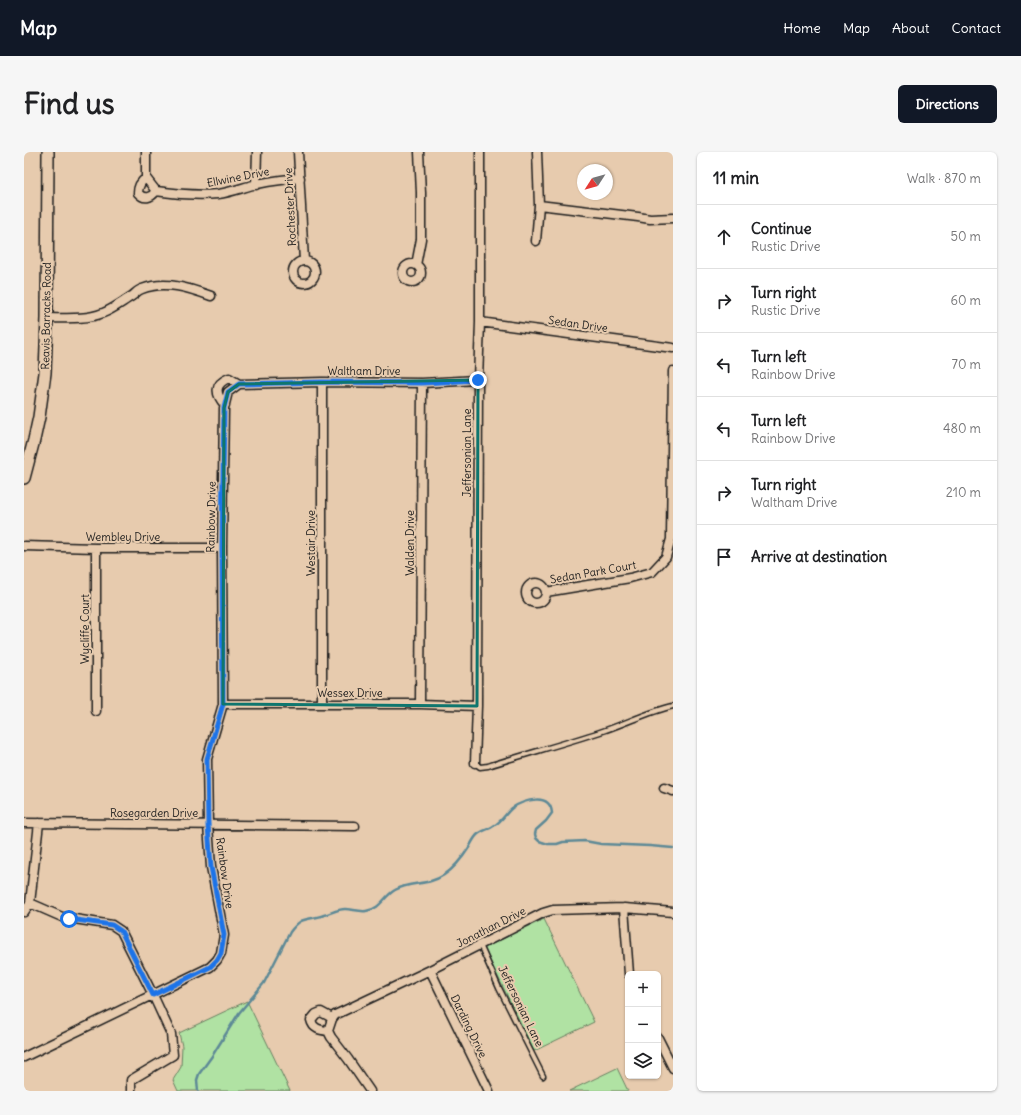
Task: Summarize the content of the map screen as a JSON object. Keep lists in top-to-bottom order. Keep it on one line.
{"streets":{"main road":["Reavis Barracks Road"],"street":["Ellwine Drive","Rochester Drive","Sedan Drive","Waltham Drive","Jeffersonian Lane","Rainbow Drive","Wembley Drive","Westair Drive","Walden Drive","Sedan Park Court","Wycliffe Court","Wessex Drive","Rosegarden Drive","Jonathan Drive","Darding Drive"]},"crossings":[["Ellwine Drive","Rochester Drive"],["Sedan Drive","Jeffersonian Lane"],["Waltham Drive","Jeffersonian Lane"],["Waltham Drive","Rainbow Drive"],["Waltham Drive","Westair Drive"],["Waltham Drive","Walden Drive"],["Jeffersonian Lane","Wessex Drive"],["Jeffersonian Lane","Jonathan Drive"],["Rainbow Drive","Wembley Drive"],["Rainbow Drive","Wessex Drive"],["Rainbow Drive","Rosegarden Drive"],["Wembley Drive","Wycliffe Court"],["Westair Drive","Wessex Drive"],["Walden Drive","Wessex Drive"],["Jonathan Drive","Darding Drive"]],"north":"bottom left","page":{"header":"Map","nav":["Home","Map","About","Contact"],"buttons":"Directions","title":"Find us","heading":["11 min","Walk · 870 m"],"list":[["Continue","Rustic Drive","50 m"],["Turn right","Rustic Drive","60 m"],["Turn left","Rainbow Drive","70 m"],["Turn left","Rainbow Drive","480 m"],["Turn right","Waltham Drive","210 m"],"Arrive at destination"],"map_buttons":["+","−"]}}
